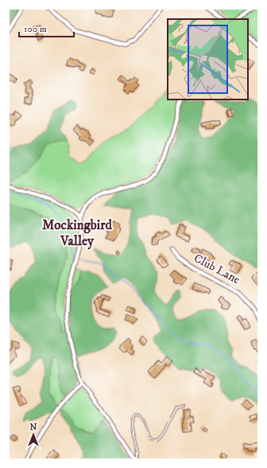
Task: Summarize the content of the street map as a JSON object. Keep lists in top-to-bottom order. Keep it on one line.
{"streets":{"street":["Club Lane"]},"districts":["Mockingbird Valley"],"scale_bar":"100 m","north":"top"}
